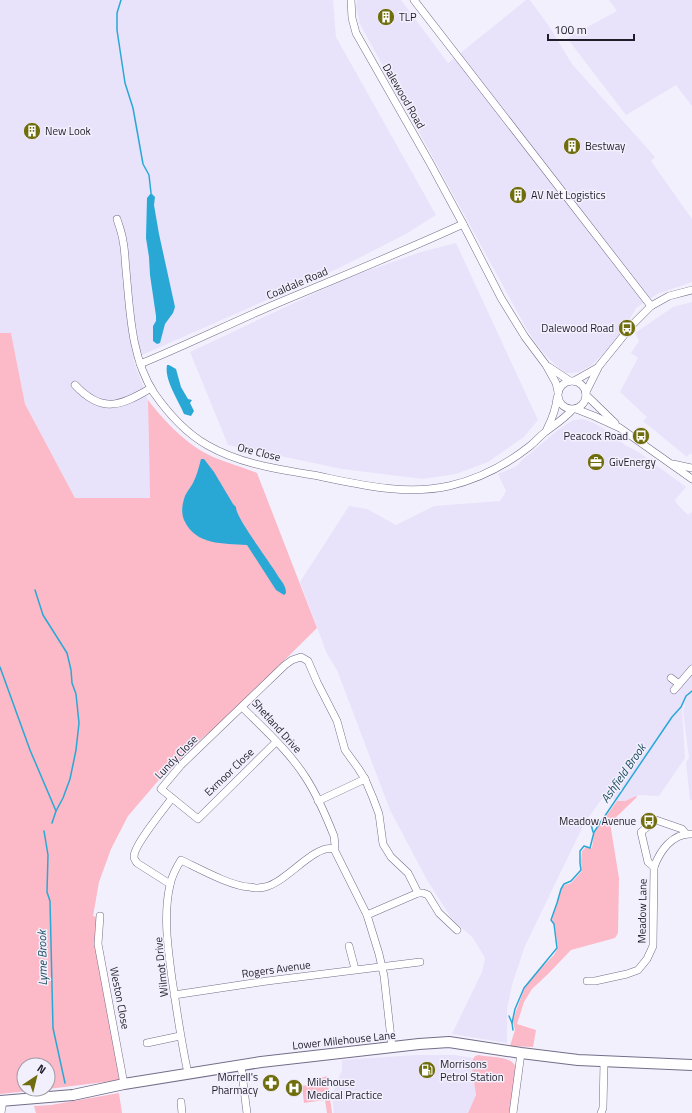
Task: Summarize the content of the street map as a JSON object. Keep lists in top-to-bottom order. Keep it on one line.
{"streets":{"main road":["Lower Milehouse Lane"],"street":["Dalewood Road","Coaldale Road","Ore Close","Shetland Drive","Lundy Close","Exmoor Close","Meadow Lane","Wilmot Drive","Rogers Avenue","Weston Close"]},"crossings":[["Dalewood Road","Coaldale Road"],["Dalewood Road","Ore Close"],["Coaldale Road","Ore Close"],["Shetland Drive","Lundy Close"],["Shetland Drive","Exmoor Close"],["Shetland Drive","Wilmot Drive"],["Lundy Close","Exmoor Close"],["Wilmot Drive","Rogers Avenue"],["Wilmot Drive","Lower Milehouse Lane"],["Weston Close","Lower Milehouse Lane"]],"water":["Ashfield Brook","Lyme Brook"],"places":{"building":["TLP","New Look","Bestway","AV Net Logistics"],"bus stop":["Dalewood Road","Peacock Road","Meadow Avenue"],"office":["GivEnergy"],"fuel station":["Morrisons Petrol Station"],"pharmacy":["Morrell's Pharmacy"],"hospital":["Milehouse Medical Practice"]},"scale_bar":"100 m","north":"top right"}
